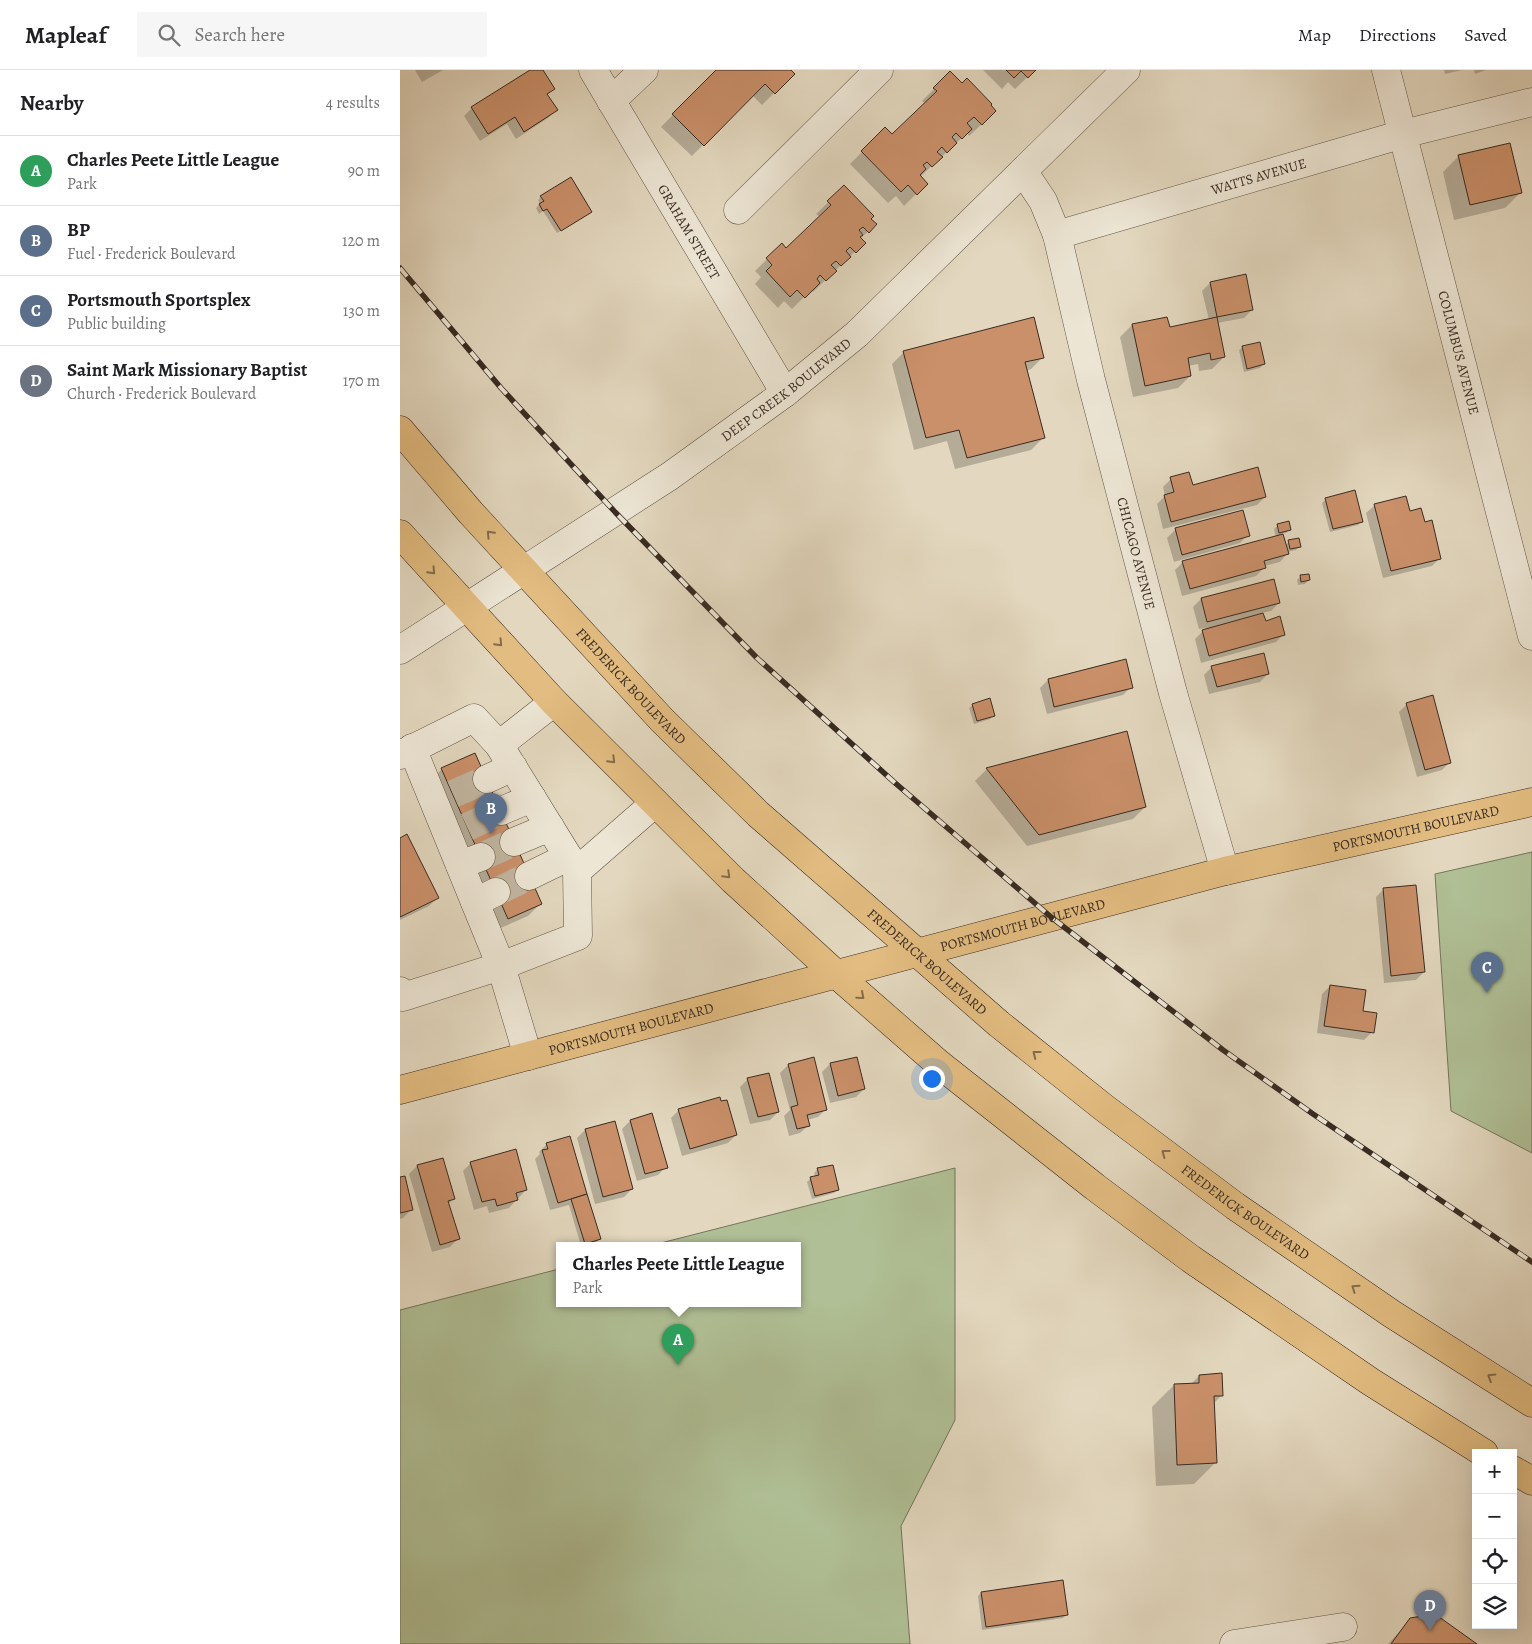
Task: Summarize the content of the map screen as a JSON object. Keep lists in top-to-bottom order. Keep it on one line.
{"streets":{"main road":["FREDERICK BOULEVARD","PORTSMOUTH BOULEVARD"],"street":["WATTS AVENUE","GRAHAM STREET","COLUMBUS AVENUE","DEEP CREEK BOULEVARD","CHICAGO AVENUE"]},"crossings":[["WATTS AVENUE","COLUMBUS AVENUE"],["WATTS AVENUE","CHICAGO AVENUE"],["GRAHAM STREET","DEEP CREEK BOULEVARD"],["DEEP CREEK BOULEVARD","FREDERICK BOULEVARD"],["CHICAGO AVENUE","PORTSMOUTH BOULEVARD"],["FREDERICK BOULEVARD","PORTSMOUTH BOULEVARD"]],"page":{"header":"Mapleaf","search":"Search here","nav":["Map","Directions","Saved"],"heading":["Nearby","4 results"],"list":[{"mark":"A","name":"Charles Peete Little League","note":"Park","value":"90 m"},{"mark":"B","name":"BP","note":"Fuel · Frederick Boulevard","value":"120 m"},{"mark":"C","name":"Portsmouth Sportsplex","note":"Public building","value":"130 m"},{"mark":"D","name":"Saint Mark Missionary Baptist","note":"Church · Frederick Boulevard","value":"170 m"}],"pins":["B","C","A","D"],"popup":["Charles Peete Little League","Park"],"map_buttons":["+","−"]}}
